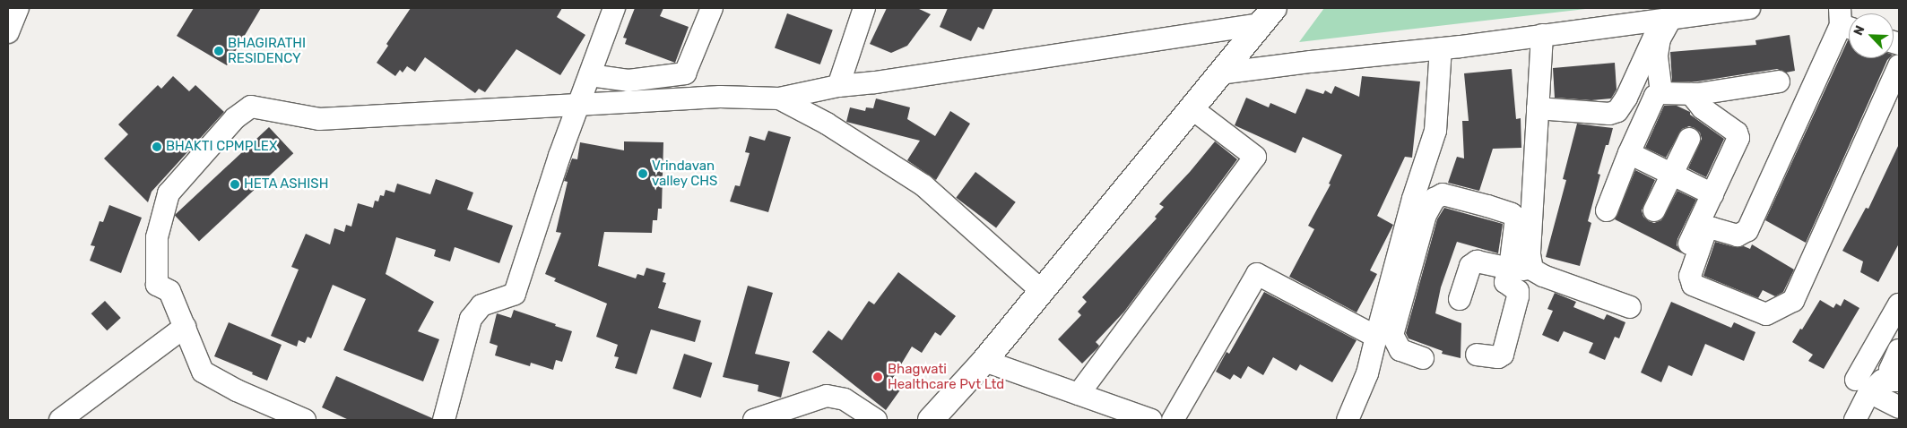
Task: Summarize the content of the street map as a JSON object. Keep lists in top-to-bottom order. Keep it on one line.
{"places":["BHAGIRATHI RESIDENCY","BHAKTI CPMPLEX","Vrindavan valley CHS","HETA ASHISH","Bhagwati Healthcare Pvt Ltd"],"north":"top left"}
